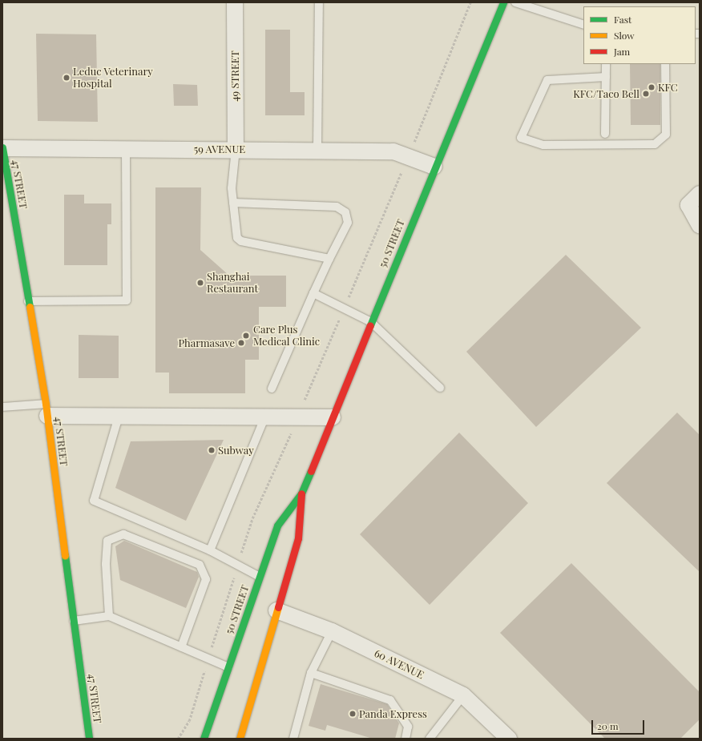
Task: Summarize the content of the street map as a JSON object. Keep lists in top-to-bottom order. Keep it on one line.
{"streets":{"main road":["47 STREET","50 STREET"],"street":["49 STREET","59 AVENUE","60 AVENUE"]},"crossings":[["49 STREET","59 AVENUE"],["59 AVENUE","47 STREET"],["59 AVENUE","50 STREET"],["50 STREET","60 AVENUE"]],"places":["Leduc Veterinary Hospital","KFC","KFC/Taco Bell","Shanghai Restaurant","Care Plus Medical Clinic","Pharmasave","Subway","Panda Express"],"legend":["Fast","Slow","Jam"],"scale_bar":"20 m"}
